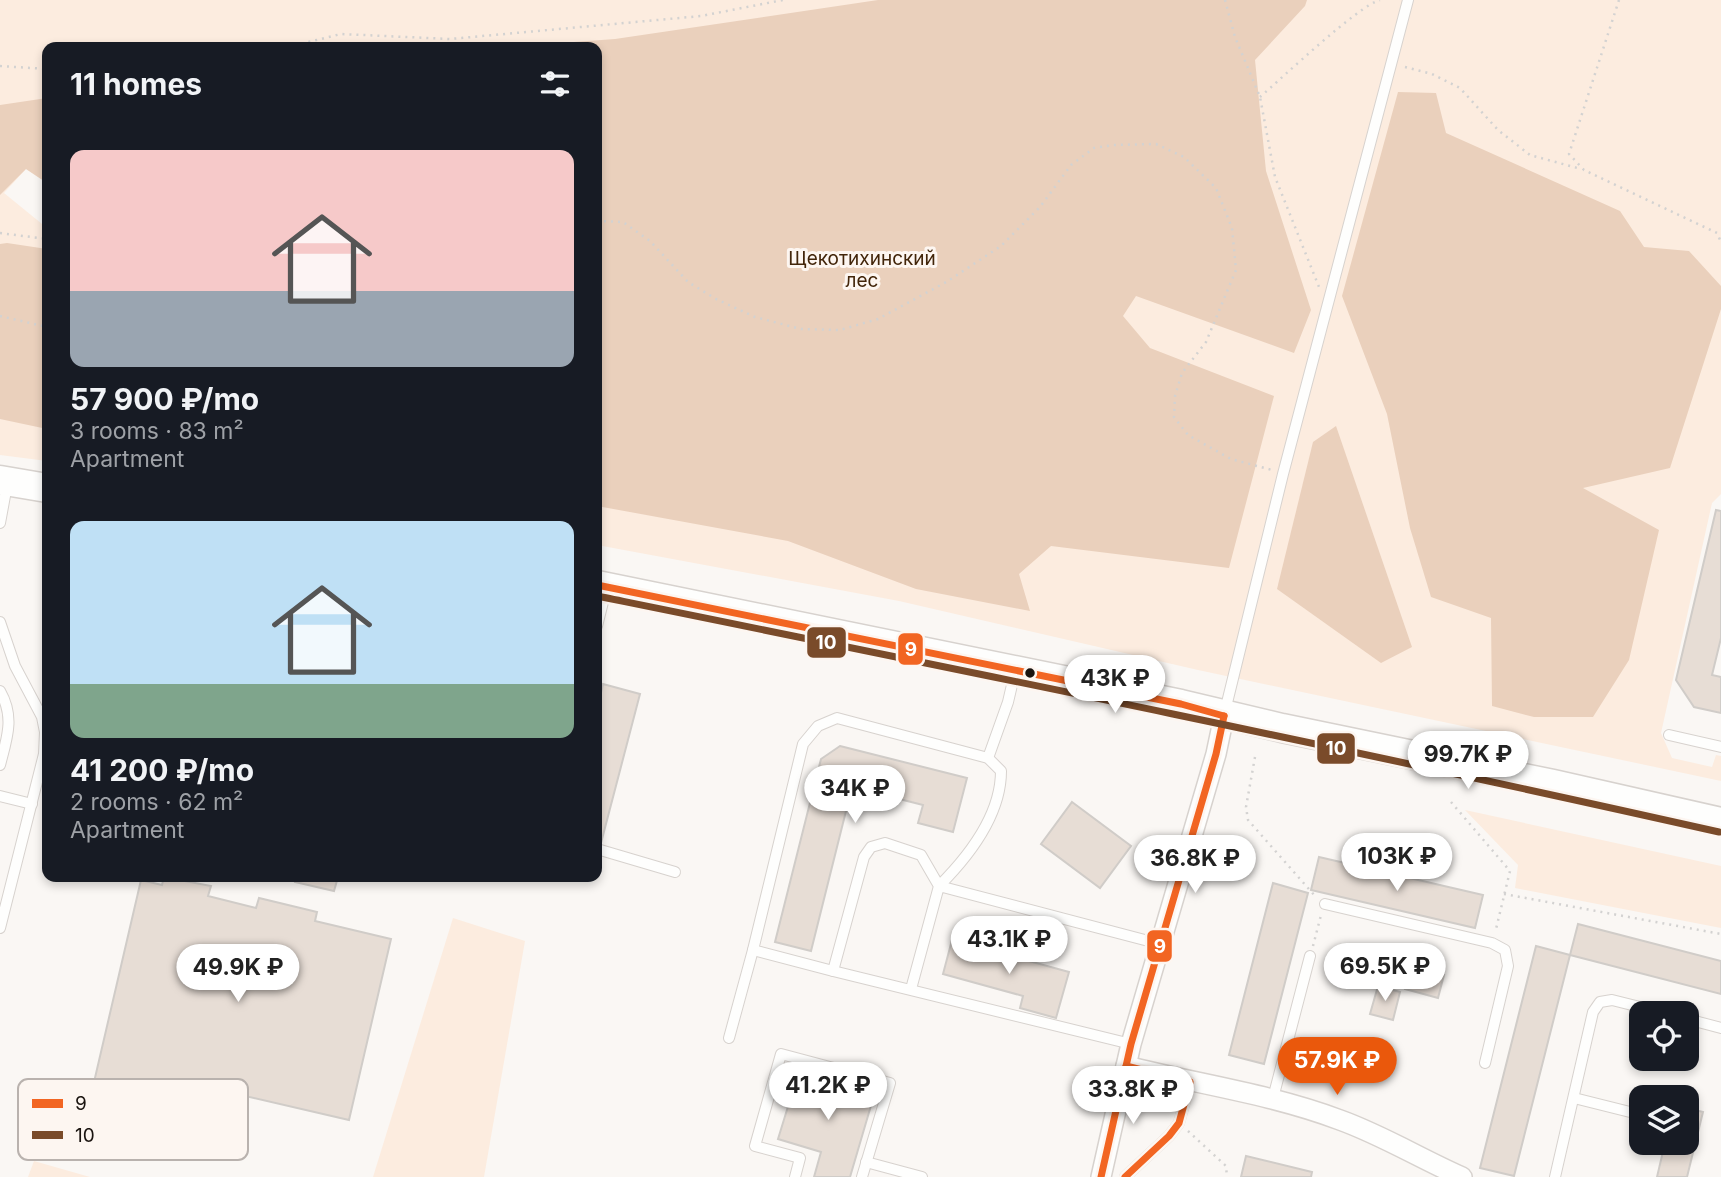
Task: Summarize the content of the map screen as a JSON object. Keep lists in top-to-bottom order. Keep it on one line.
{"parks":["Щекотихинский лес"],"lines":["transit line 9","transit line 10"],"legend":["9","10"],"page":{"heading":"11 homes","list":[{"name":"57 900 ₽/mo","note":"3 rooms · 83 m² · Apartment"},{"name":"41 200 ₽/mo","note":"2 rooms · 62 m² · Apartment"}],"price":["43K ₽","99.7K ₽","34K ₽","103K ₽","36.8K ₽","43.1K ₽","69.5K ₽","49.9K ₽","57.9K ₽","41.2K ₽","33.8K ₽"]}}
